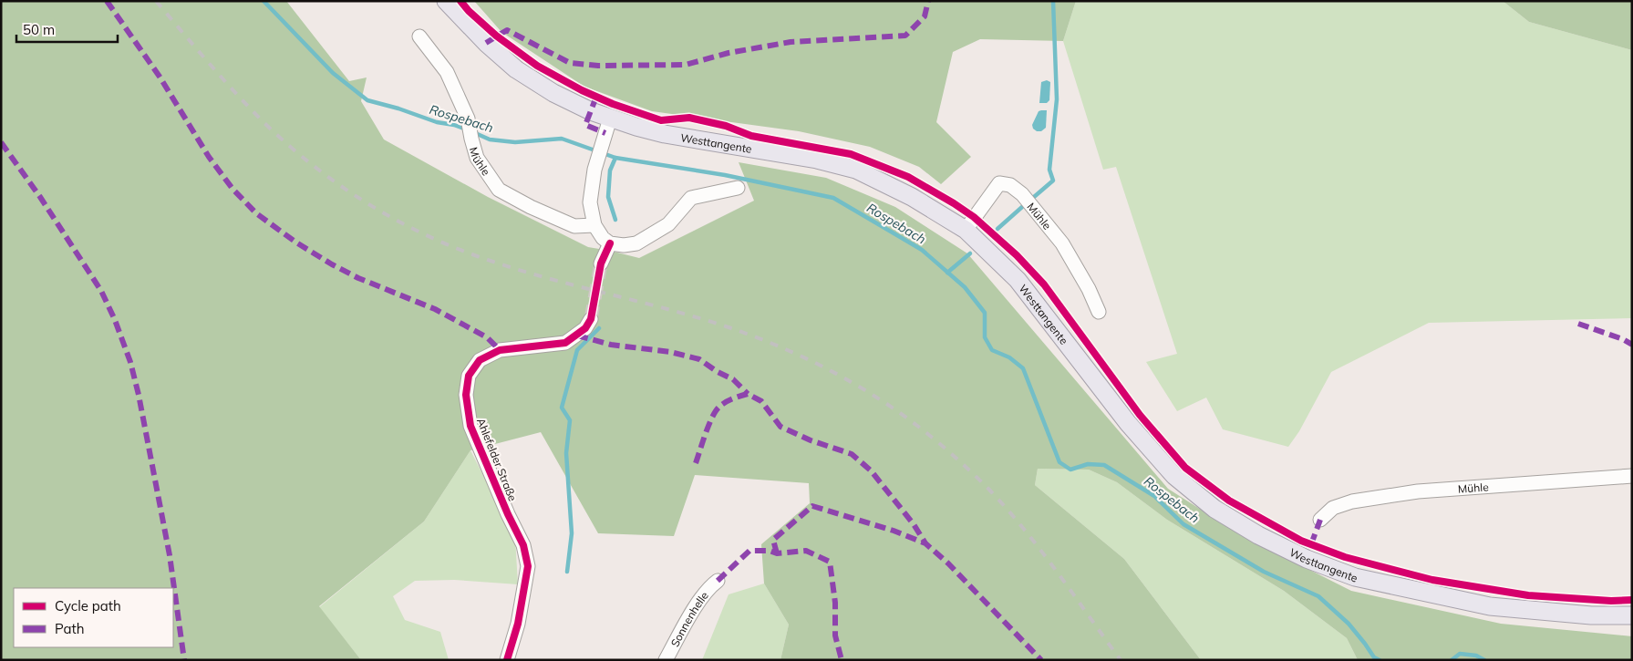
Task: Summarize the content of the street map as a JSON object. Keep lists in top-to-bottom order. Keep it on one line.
{"streets":{"main road":["Westtangente"],"street":["Mühle","Ahlefelder Straße","Sonnenhelle"]},"crossings":[["Westtangente","Mühle"]],"water":["Rospebach"],"legend":["Cycle path","Path"],"scale_bar":"50 m"}
